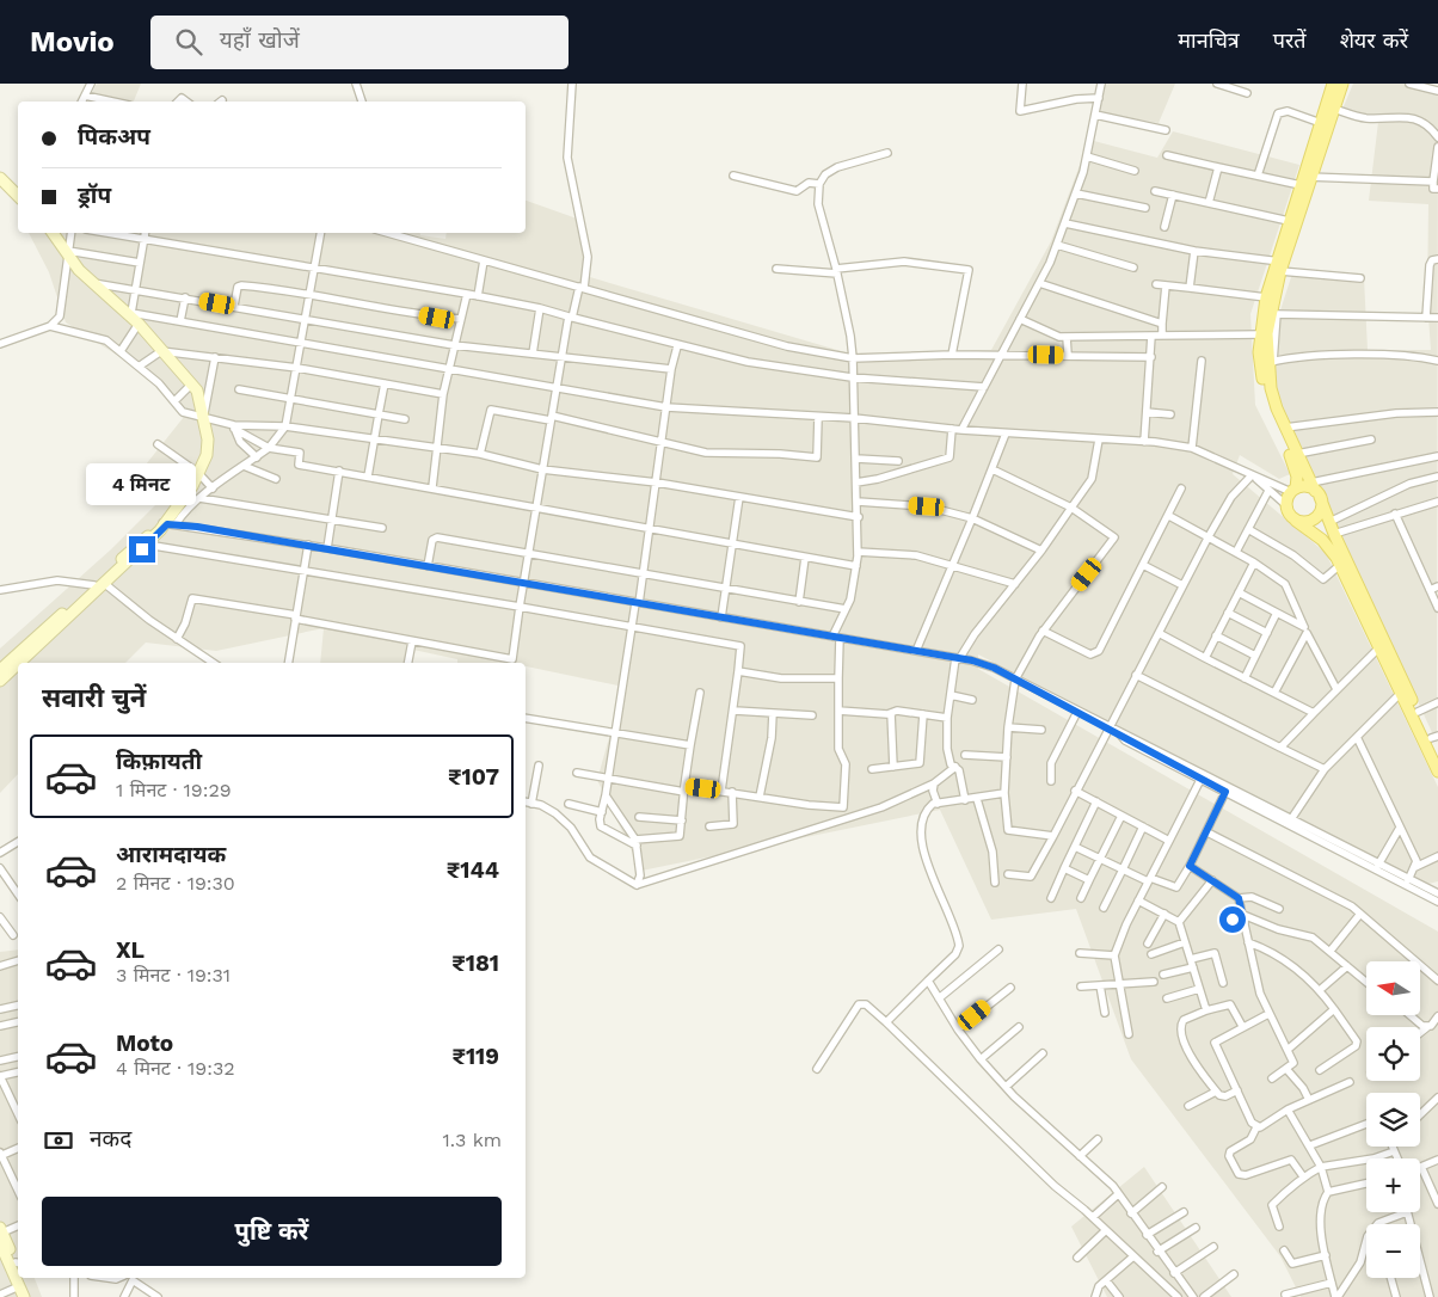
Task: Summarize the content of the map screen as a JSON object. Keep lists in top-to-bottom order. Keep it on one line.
{"north":"left","page":{"header":"Movio","search":"यहाँ खोजें","nav":["मानचित्र","परतें","शेयर करें"],"banner":["पिकअप","ड्रॉप"],"bubble":"4 मिनट","heading":"सवारी चुनें","list":[{"name":"किफ़ायती","note":"1 मिनट · 19:29","value":"₹107"},{"name":"आरामदायक","note":"2 मिनट · 19:30","value":"₹144"},{"name":"XL","note":"3 मिनट · 19:31","value":"₹181"},{"name":"Moto","note":"4 मिनट · 19:32","value":"₹119"}],"map_buttons":["+","−"],"pay":["नकद","1.3 km"],"buttons":"पुष्टि करें"}}
